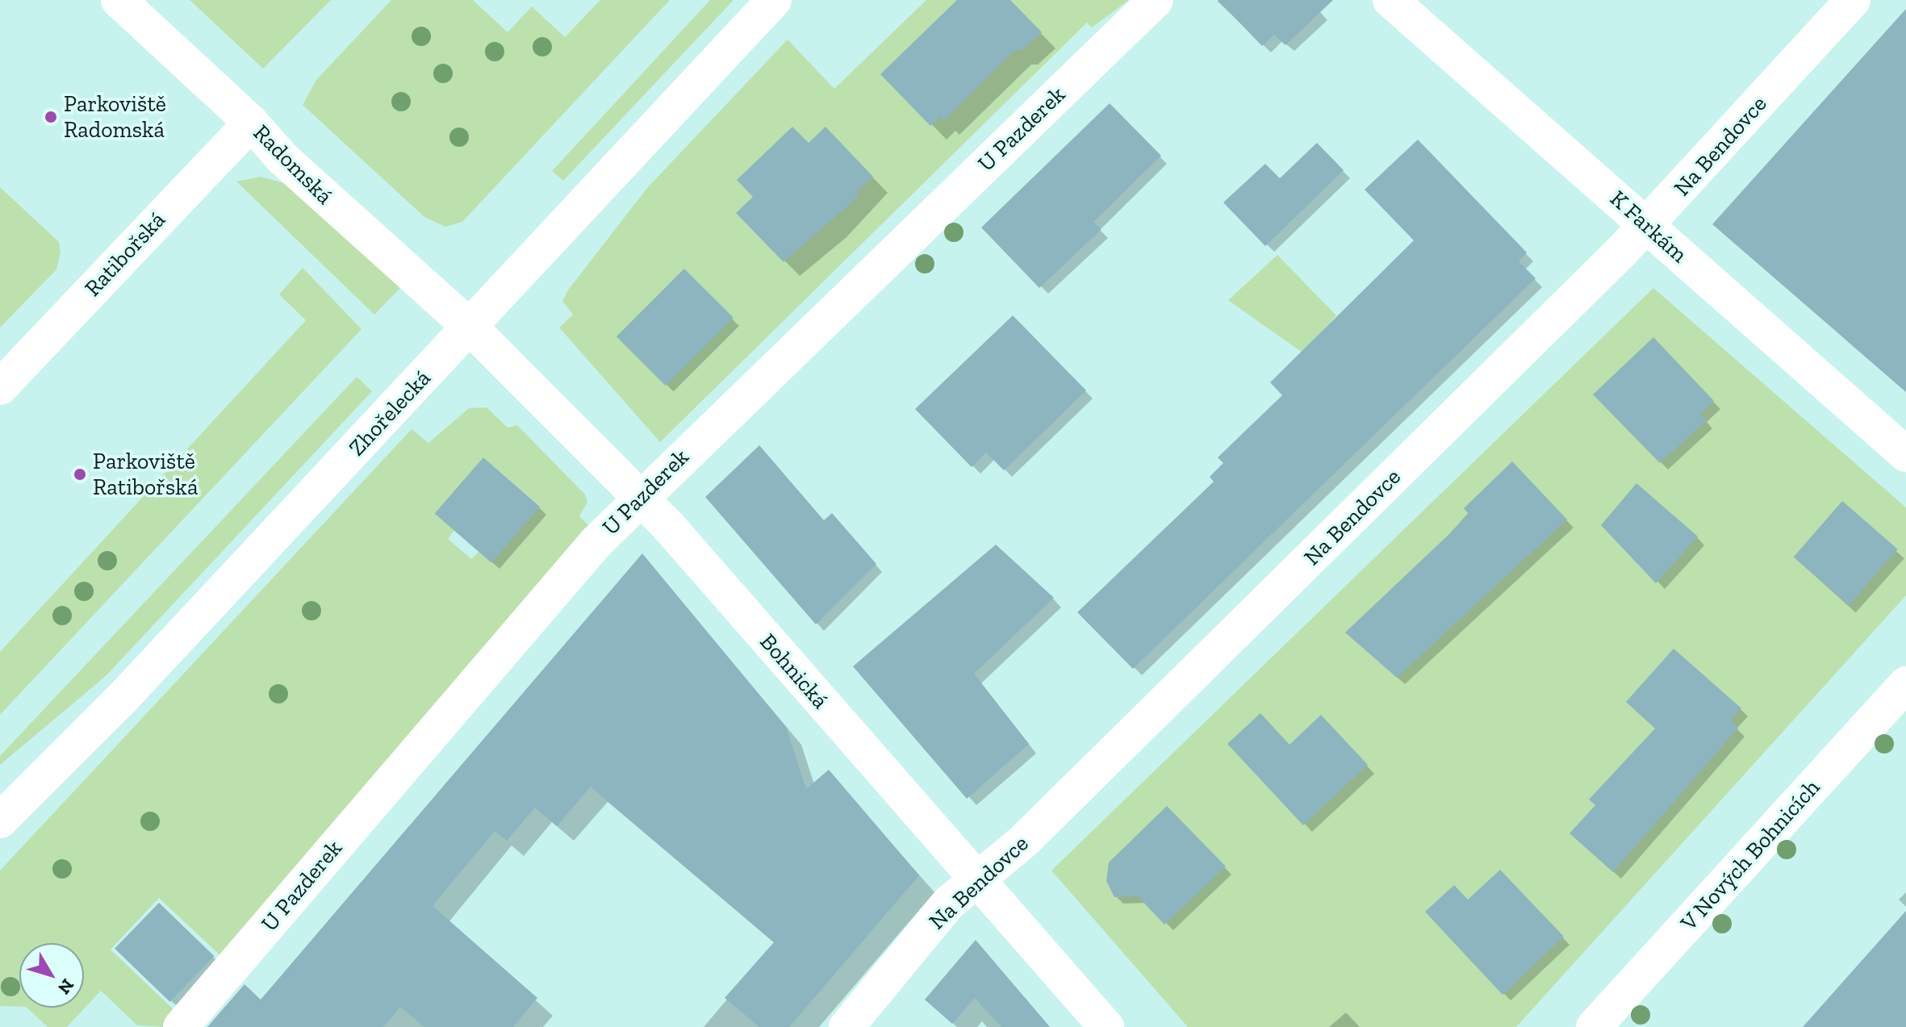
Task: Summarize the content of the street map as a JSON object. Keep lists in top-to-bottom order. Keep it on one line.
{"streets":{"street":["U Pazderek","Na Bendovce","Radomská","K Farkám","Ratibořská","Zhořelecká","Bohnická","V Nových Bohnicích"]},"crossings":[["U Pazderek","Bohnická"],["Na Bendovce","K Farkám"],["Na Bendovce","Bohnická"],["Radomská","Ratibořská"],["Radomská","Zhořelecká"],["Radomská","Bohnická"],["Zhořelecká","Bohnická"]],"places":["Parkoviště Radomská","Parkoviště Ratibořská"],"north":"bottom right"}
